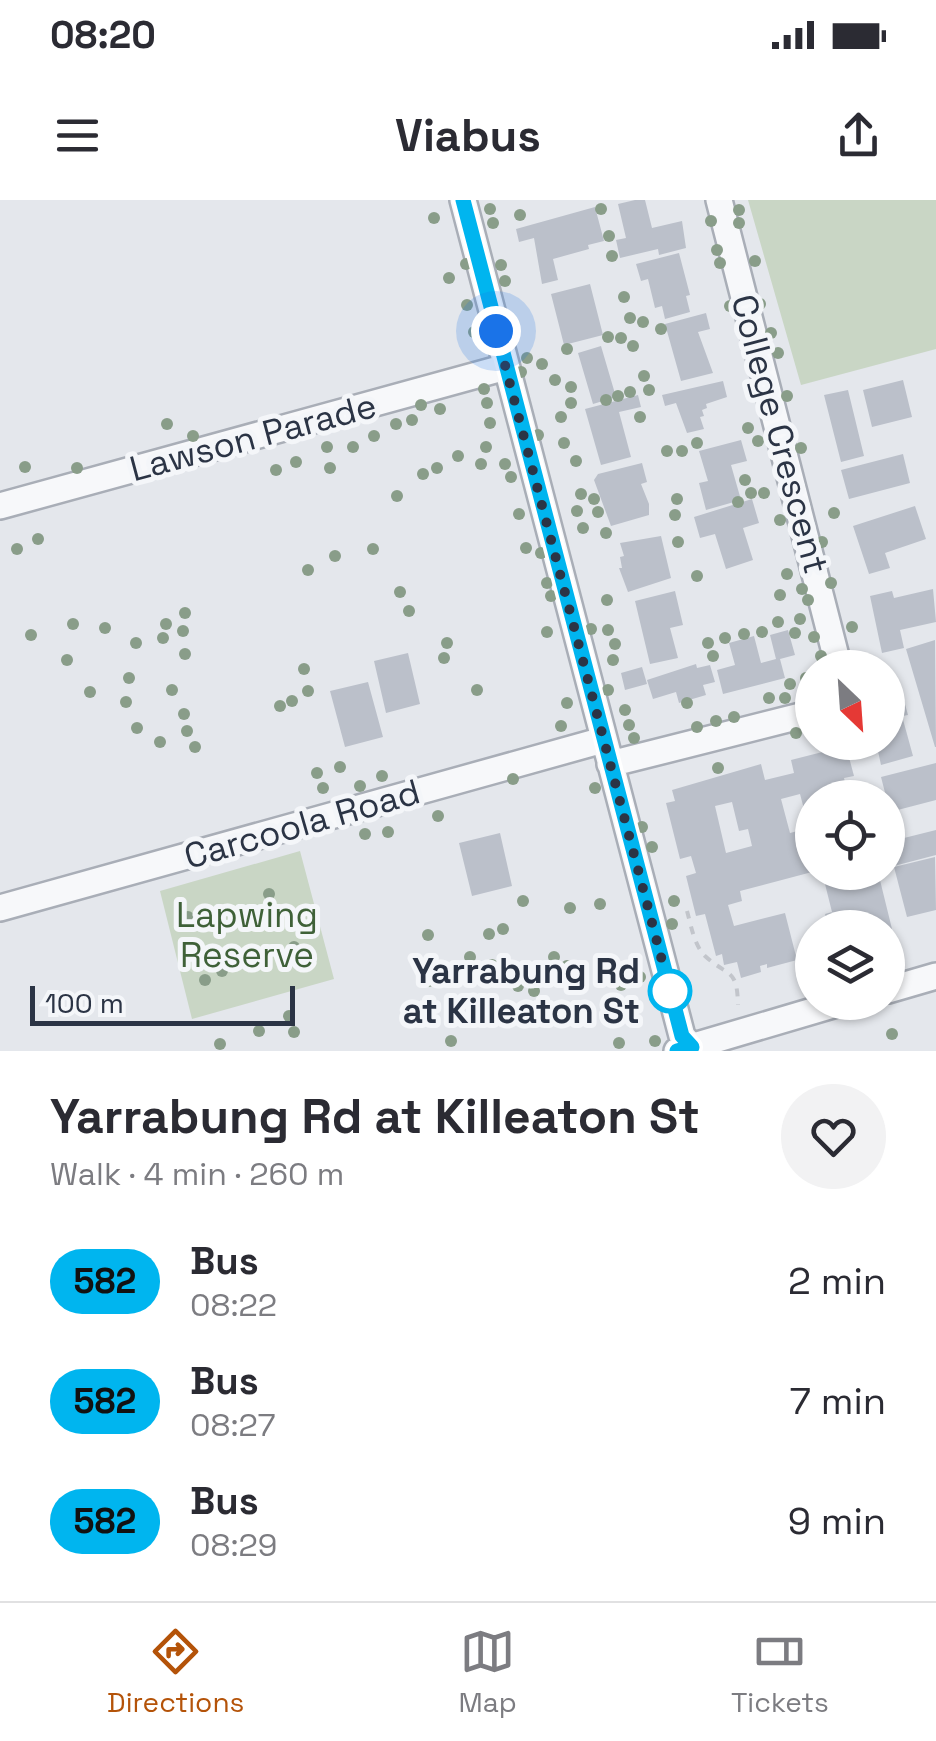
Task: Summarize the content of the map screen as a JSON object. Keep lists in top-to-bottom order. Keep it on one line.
{"streets":{"street":["College Crescent","Lawson Parade","Carcoola Road"]},"parks":["Lapwing Reserve"],"places":["Yarrabung Rd at Killeaton St"],"lines":["bus line 582"],"scale_bar":"100 m","north":"bottom right","page":{"status":"08:20","header":"Viabus","scale":"100 m","heading":["Yarrabung Rd at Killeaton St","Walk · 4 min · 260 m"],"list":[{"mark":"582","name":"Bus","note":"08:22","value":"2 min"},{"mark":"582","name":"Bus","note":"08:27","value":"7 min"},{"mark":"582","name":"Bus","note":"08:29","value":"9 min"}],"tabs":["Directions","Map","Tickets"]}}
